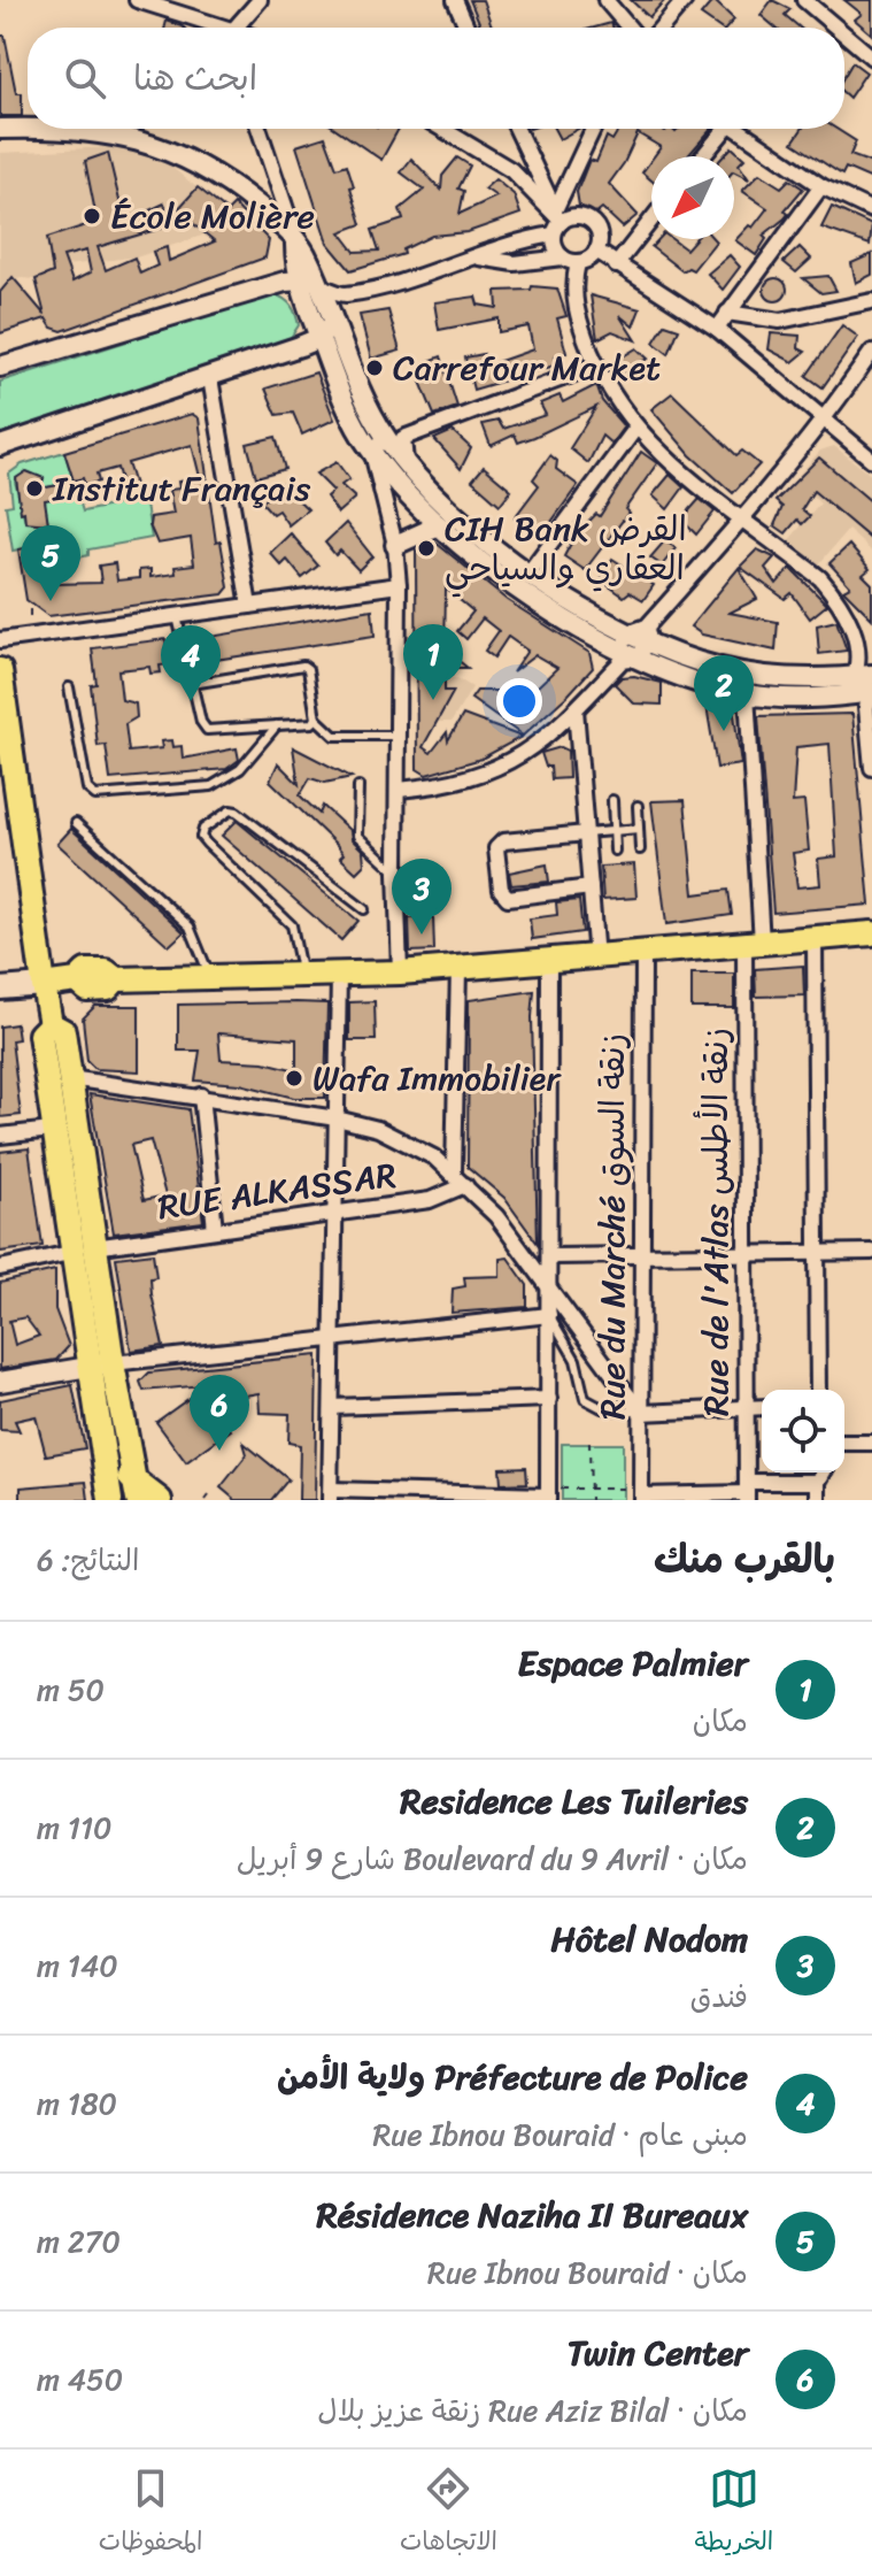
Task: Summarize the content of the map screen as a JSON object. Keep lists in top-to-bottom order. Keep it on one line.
{"streets":{"street":["RUE ALKASSAR","Rue de l'Atlas زنقة الأطلس","Rue du Marché زنقة السوق"]},"places":["École Molière","Carrefour Market","Institut Français","CIH Bank القرض العقاري والسياحي","Wafa Immobilier"],"north":"bottom left","page":{"search":"ابحث هنا","pins":["5","1","4","2","3","6"],"heading":["بالقرب منك","النتائج: 6"],"list":[{"mark":"1","name":"Espace Palmier","note":"مكان","value":"50 m"},{"mark":"2","name":"Residence Les Tuileries","note":"مكان · Boulevard du 9 Avril شارع 9 أبريل","value":"110 m"},{"mark":"3","name":"Hôtel Nodom","note":"فندق","value":"140 m"},{"mark":"4","name":"Préfecture de Police ولاية الأمن","note":"مبنى عام · Rue Ibnou Bouraid","value":"180 m"},{"mark":"5","name":"Résidence Naziha II Bureaux","note":"مكان · Rue Ibnou Bouraid","value":"270 m"},{"mark":"6","name":"Twin Center","note":"مكان · Rue Aziz Bilal زنقة عزيز بلال","value":"450 m"}],"nav":["الخريطة","الاتجاهات","المحفوظات"]}}
